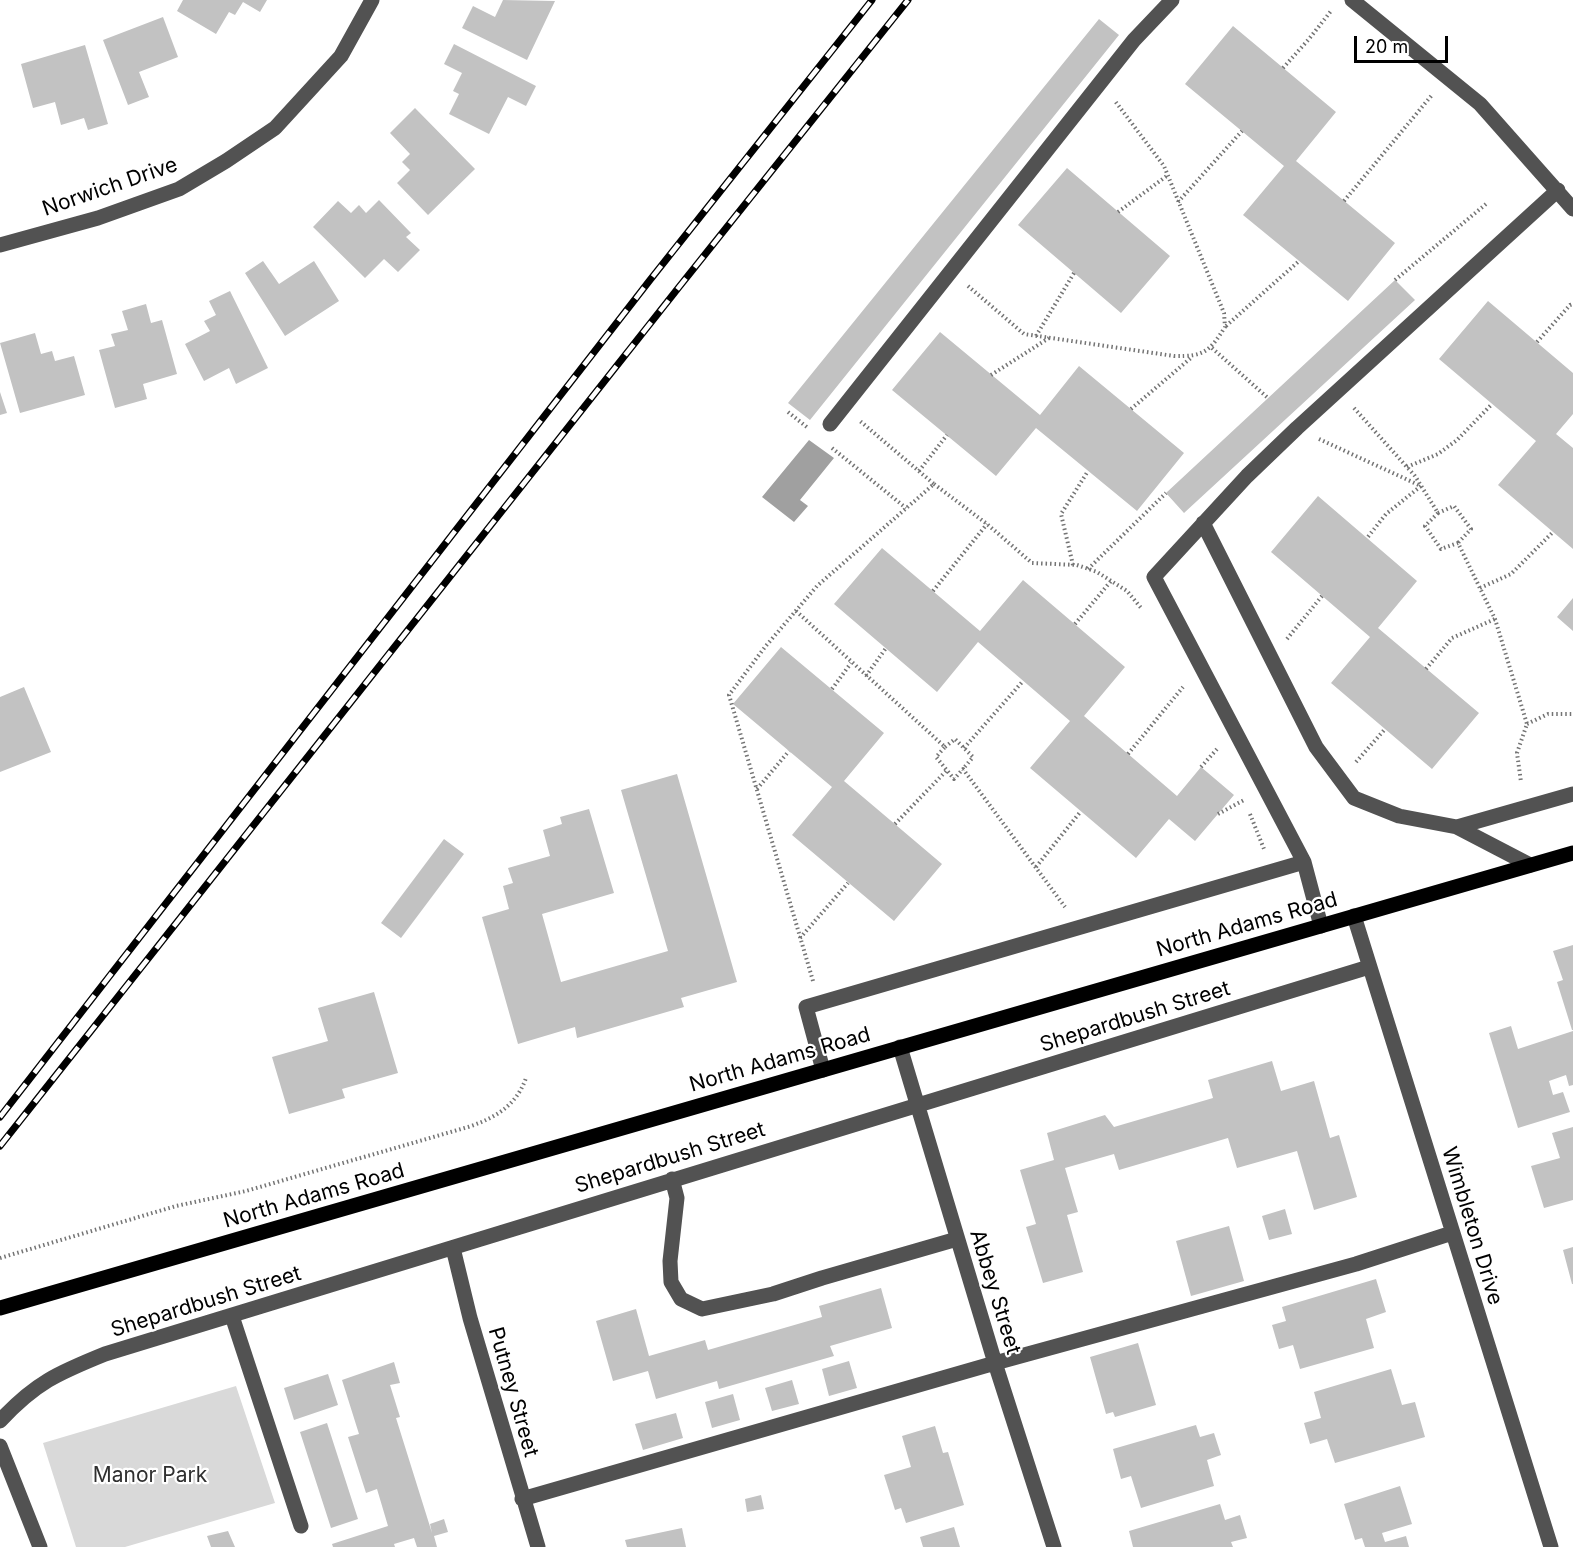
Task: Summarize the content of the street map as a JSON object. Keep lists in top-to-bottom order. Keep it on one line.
{"streets":{"main road":["North Adams Road"],"street":["Norwich Drive","Shepardbush Street","Wimbleton Drive","Abbey Street","Putney Street"]},"crossings":[["North Adams Road","Wimbleton Drive"],["North Adams Road","Abbey Street"],["Shepardbush Street","Wimbleton Drive"],["Shepardbush Street","Abbey Street"],["Shepardbush Street","Putney Street"]],"parks":["Manor Park"],"scale_bar":"20 m"}
